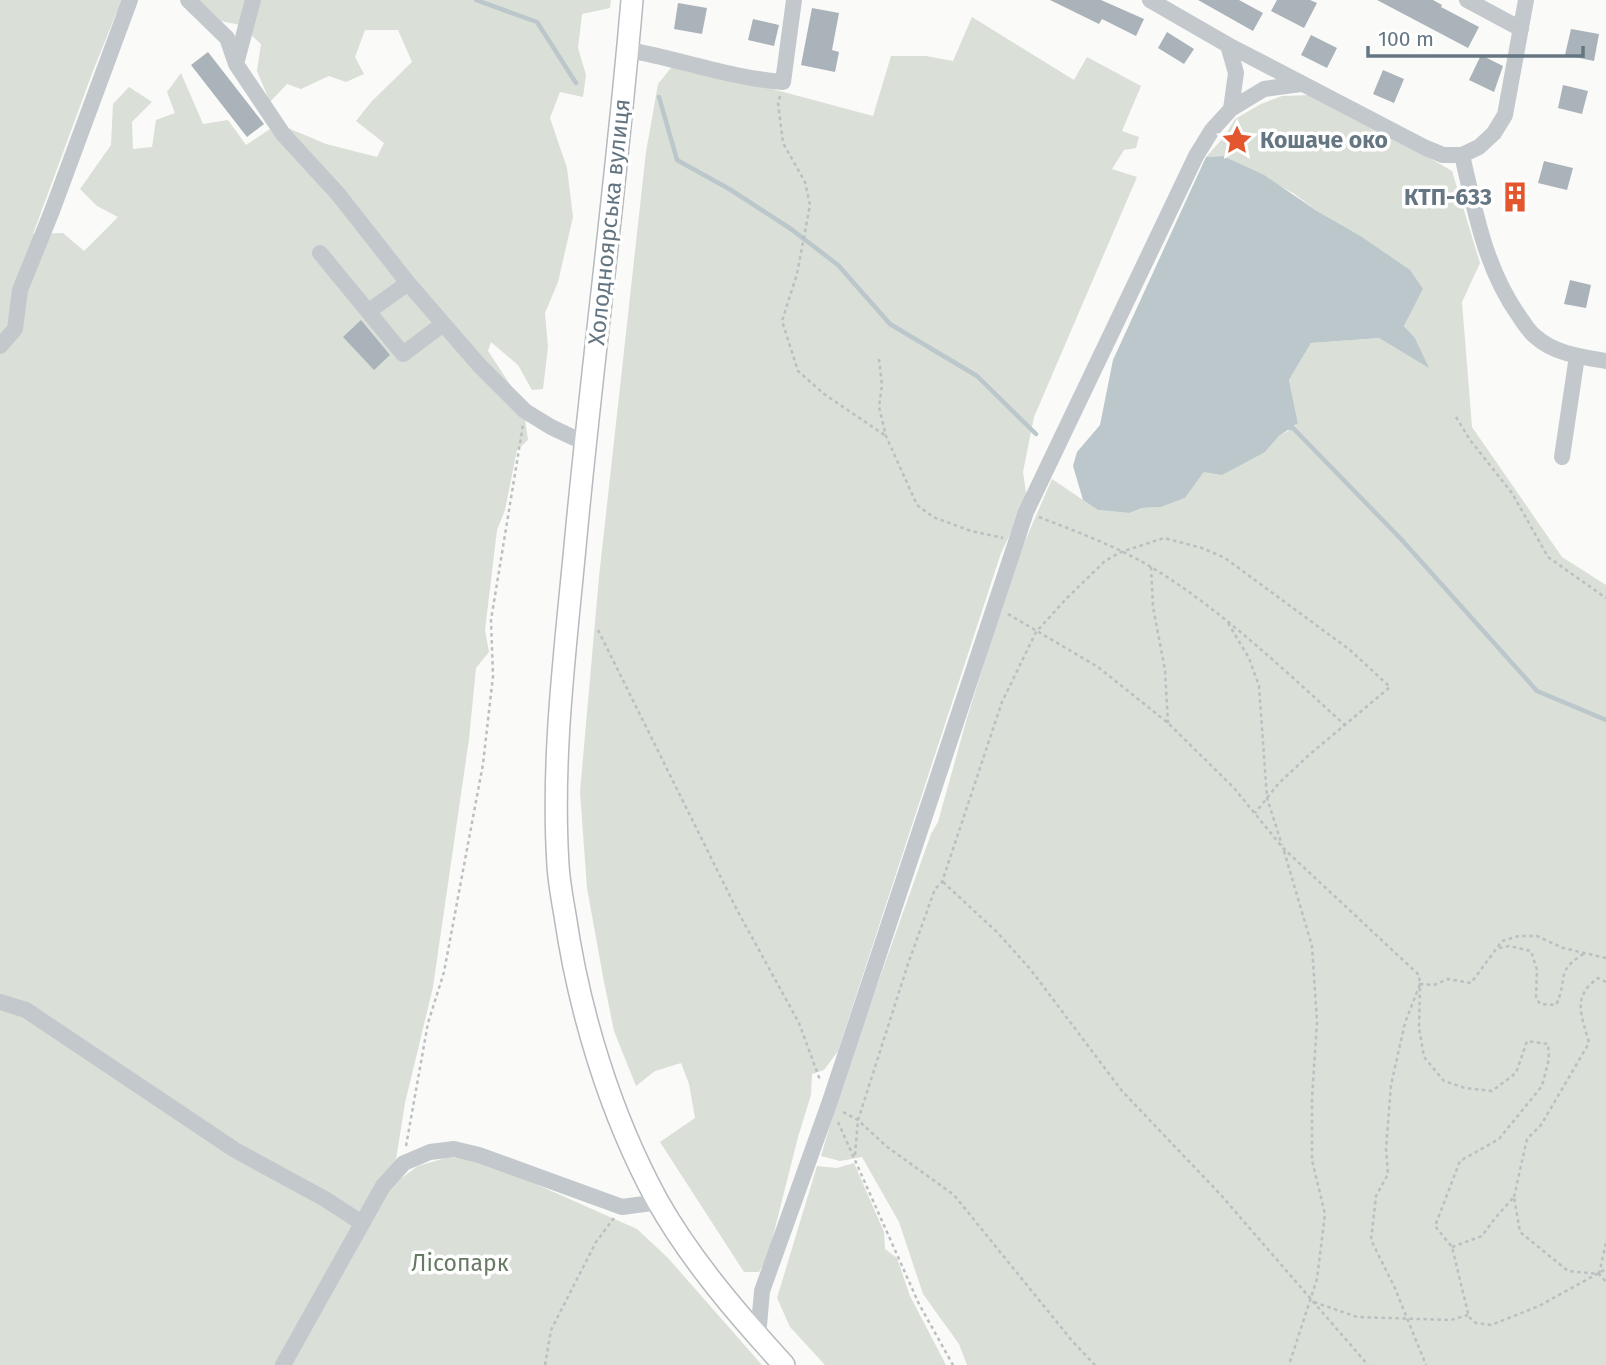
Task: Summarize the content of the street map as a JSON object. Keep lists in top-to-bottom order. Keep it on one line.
{"streets":{"main road":["Холодноярська вулиця"]},"parks":["Лісопарк"],"places":{"place":["Кошаче око"],"building":["КТП-633"]},"scale_bar":"100 m"}
